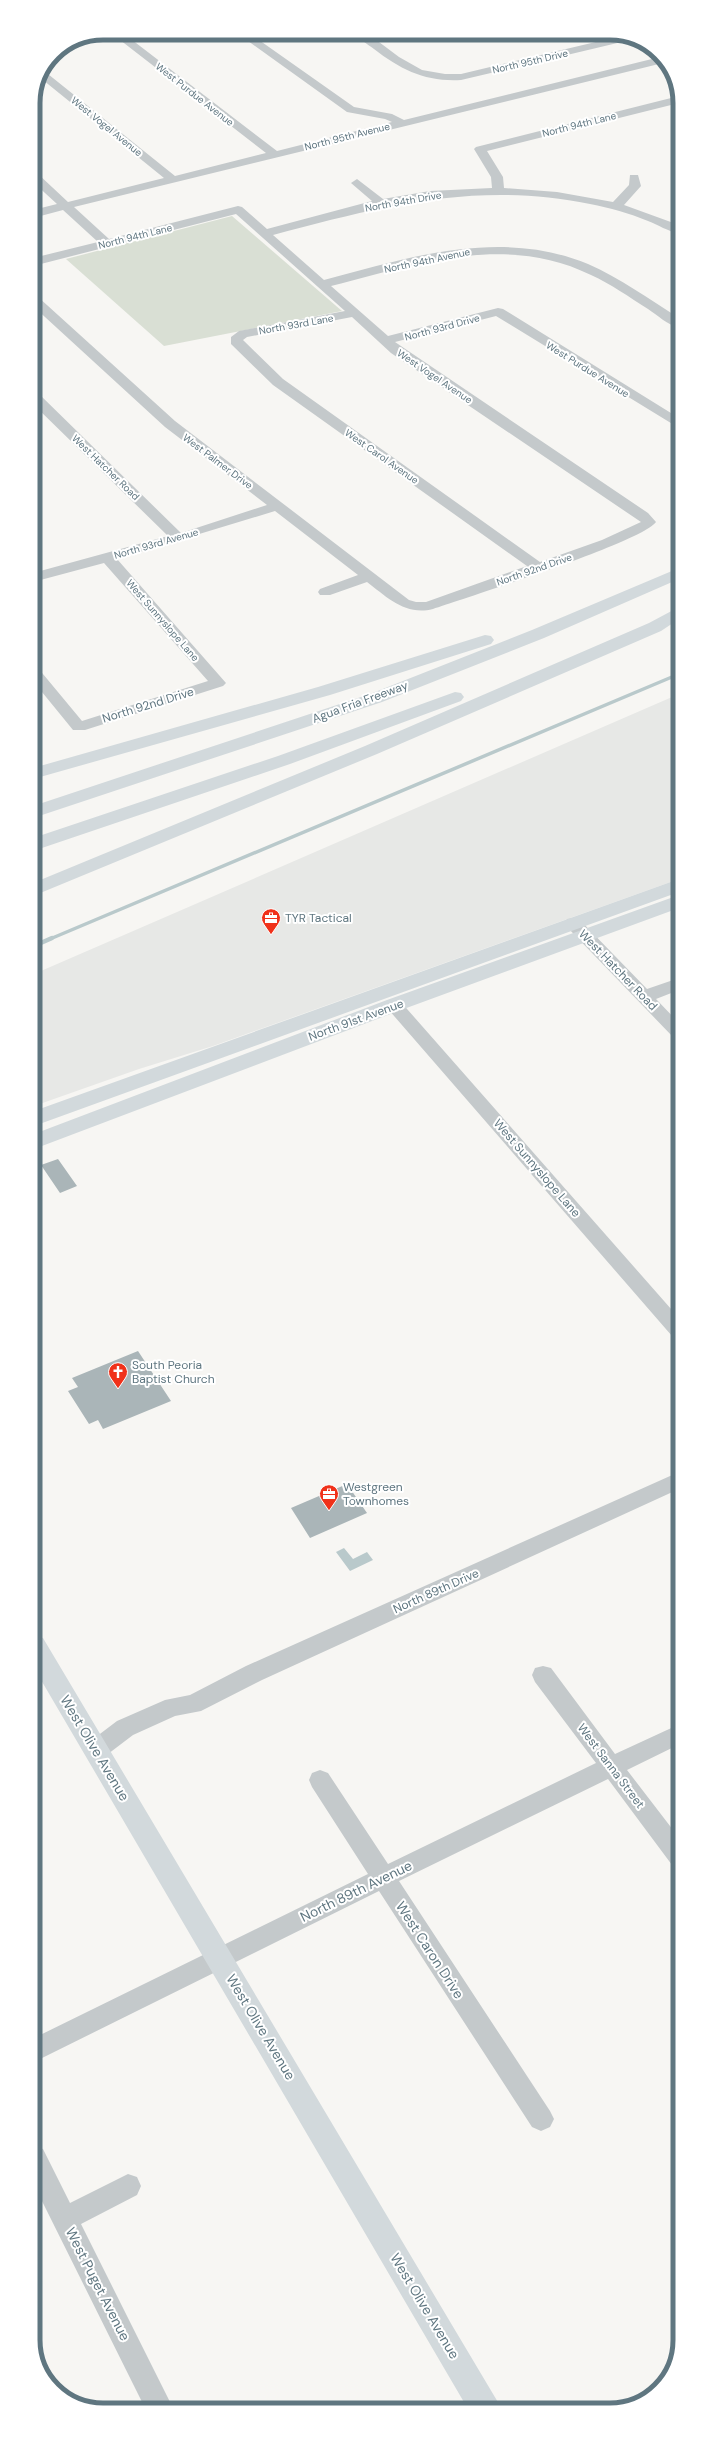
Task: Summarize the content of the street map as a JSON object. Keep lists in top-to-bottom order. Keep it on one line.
{"streets":{"main road":["Agua Fria Freeway","North 91st Avenue","West Olive Avenue"],"street":["North 95th Drive","West Purdue Avenue","North 94th Lane","West Vogel Avenue","North 95th Avenue","North 94th Drive","North 94th Avenue","North 93rd Lane","North 93rd Drive","West Carol Avenue","West Palmer Drive","West Hatcher Road","North 93rd Avenue","North 92nd Drive","West Sunnyslope Lane","North 89th Drive","West Sanna Street","North 89th Avenue","West Caron Drive","West Puget Avenue"]},"crossings":[["West Purdue Avenue","North 95th Avenue"],["West Purdue Avenue","North 93rd Drive"],["North 94th Lane","West Vogel Avenue"],["North 94th Lane","North 94th Drive"],["West Vogel Avenue","North 95th Avenue"],["West Vogel Avenue","North 94th Drive"],["West Vogel Avenue","North 94th Avenue"],["West Vogel Avenue","North 93rd Lane"],["West Vogel Avenue","North 93rd Drive"],["West Vogel Avenue","North 92nd Drive"],["North 93rd Lane","West Carol Avenue"],["West Carol Avenue","North 92nd Drive"],["West Palmer Drive","North 93rd Avenue"],["West Palmer Drive","North 92nd Drive"],["West Hatcher Road","North 93rd Avenue"],["West Hatcher Road","North 91st Avenue"],["North 93rd Avenue","West Sunnyslope Lane"],["North 92nd Drive","West Sunnyslope Lane"],["West Sunnyslope Lane","North 91st Avenue"],["North 89th Drive","West Olive Avenue"],["West Olive Avenue","North 89th Avenue"],["West Sanna Street","North 89th Avenue"],["North 89th Avenue","West Caron Drive"]],"places":{"office":["TYR Tactical","Westgreen Townhomes"],"church":["South Peoria Baptist Church"]}}
